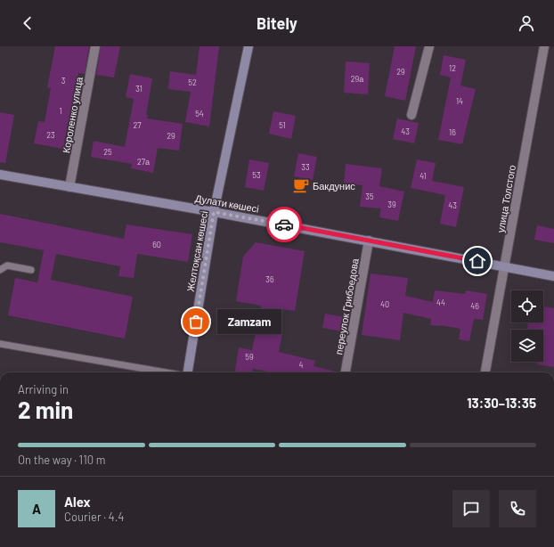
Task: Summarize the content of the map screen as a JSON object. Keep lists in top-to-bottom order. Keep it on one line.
{"streets":{"main road":["Дулати көшесі","Желтоқсан көшесі"],"street":["Короленко улица","улица Толстого","переулок Грибоедова"]},"crossings":[["Короленко улица","Дулати көшесі"],["улица Толстого","Дулати көшесі"],["Дулати көшесі","Желтоқсан көшесі"],["Дулати көшесі","переулок Грибоедова"]],"places":{"cafe":["Бакдунис"],"other":["Zamzam"]},"house_numbers":["12","29","29а","3","52","31","14","1","54","27","51","43","16","23","29","25","27а","33","53","41","35","39","43","60","36","44","40","46","59","4"],"page":{"header":"Bitely","bubble":"Zamzam","heading":["2 min","Arriving in","13:30–13:35"],"panel":["Alex","Courier · 4.4"],"bar":"On the way · 110 m","round":"A"}}
